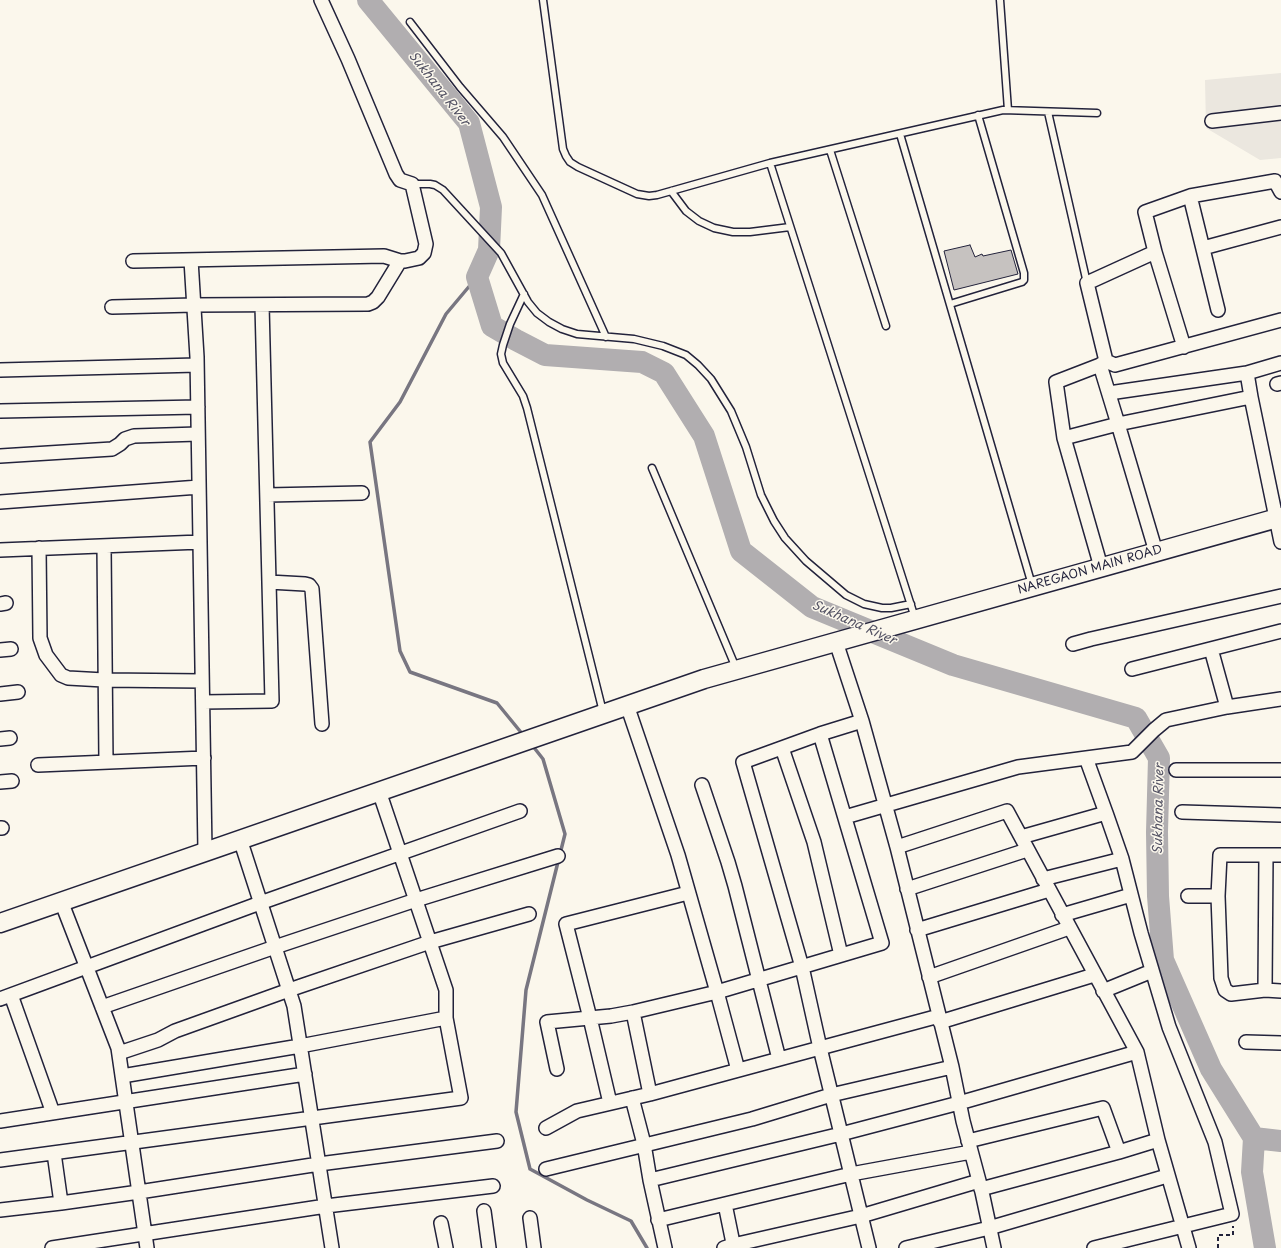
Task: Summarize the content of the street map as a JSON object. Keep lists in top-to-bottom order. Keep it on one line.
{"streets":{"street":["NAREGAON MAIN ROAD"]},"water":["Sukhana River"]}
